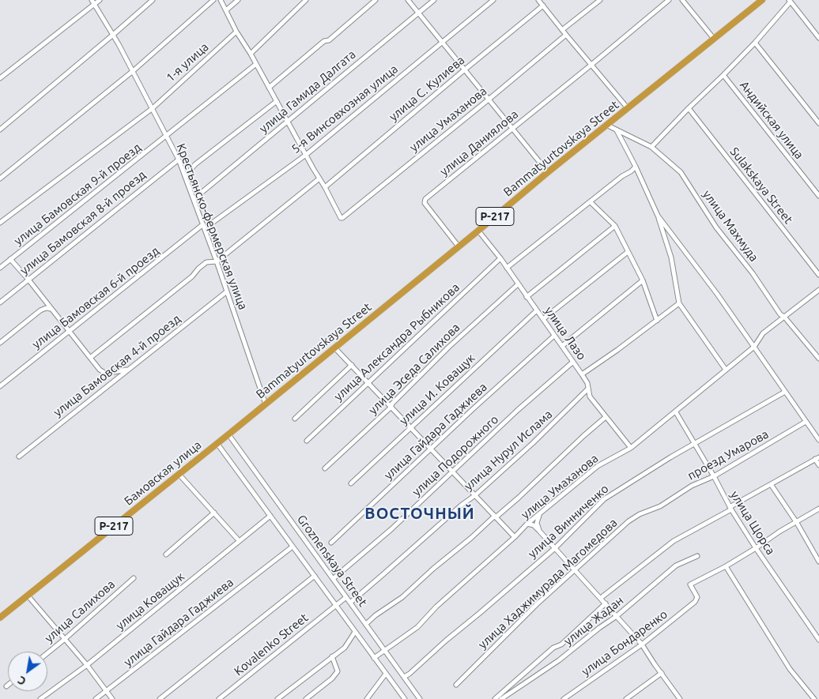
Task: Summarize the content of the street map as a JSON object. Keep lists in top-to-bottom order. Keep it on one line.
{"streets":{"highway":["Bammatyurtovskaya Street","Р-217","Бамовская улица"],"street":["1-я улица","улица С. Кулиева","улица Гамида Далгата","5-я Винсовхозная улица","улица Умаханова","Андийская улица","улица Даниялова","Sulakskaya Street","улица Бамовская 9-й проезд","улица Бамовская 8-й проезд","улица Махмуда","Крестьянско-фермерская улица","улица Бамовская 6-й проезд","улица Лазо","улица Александра Рыбникова","улица Бамовская 4-й проезд","улица Эседа Салихова","улица И. Коващук","улица Гайдара Гаджиева","улица Нурул Ислама","проезд Умарова","улица Подорожного","улица Винниченко","улица Щорса","Groznenskaya Street","улица Хаджимурада Магомедова","улица Коващук","улица Салихова","улица Жадан","улица Бондаренко","Kovalenko Street"]},"crossings":[["1-я улица","Крестьянско-фермерская улица"],["улица С. Кулиева","улица Умаханова"],["улица Гамида Далгата","Крестьянско-фермерская улица"],["5-я Винсовхозная улица","Крестьянско-фермерская улица"],["5-я Винсовхозная улица","улица Бамовская 6-й проезд"],["улица Умаханова","улица Махмуда"],["улица Умаханова","улица Лазо"],["улица Умаханова","улица Щорса"],["улица Умаханова","Groznenskaya Street"],["улица Даниялова","Bammatyurtovskaya Street"],["Bammatyurtovskaya Street","улица Махмуда"],["Bammatyurtovskaya Street","Крестьянско-фермерская улица"],["Bammatyurtovskaya Street","улица Лазо"],["Bammatyurtovskaya Street","Бамовская улица"],["Bammatyurtovskaya Street","Groznenskaya Street"],["улица Бамовская 9-й проезд","Крестьянско-фермерская улица"],["улица Бамовская 8-й проезд","Крестьянско-фермерская улица"],["Крестьянско-фермерская улица","улица Бамовская 6-й проезд"],["Крестьянско-фермерская улица","улица Бамовская 4-й проезд"],["улица Лазо","улица Александра Рыбникова"],["улица Лазо","улица Эседа Салихова"],["улица Лазо","улица И. Коващук"],["улица Лазо","улица Гайдара Гаджиева"],["улица Лазо","улица Нурул Ислама"],["улица Лазо","улица Подорожного"],["улица Гайдара Гаджиева","Groznenskaya Street"],["улица Нурул Ислама","Groznenskaya Street"],["проезд Умарова","улица Щорса"],["проезд Умарова","улица Хаджимурада Магомедова"],["улица Подорожного","Groznenskaya Street"],["Бамовская улица","Groznenskaya Street"],["улица Винниченко","улица Щорса"],["улица Винниченко","Groznenskaya Street"],["Groznenskaya Street","улица Коващук"],["Groznenskaya Street","Kovalenko Street"]],"districts":["ВОСТОЧНЫЙ"],"north":"bottom left"}
